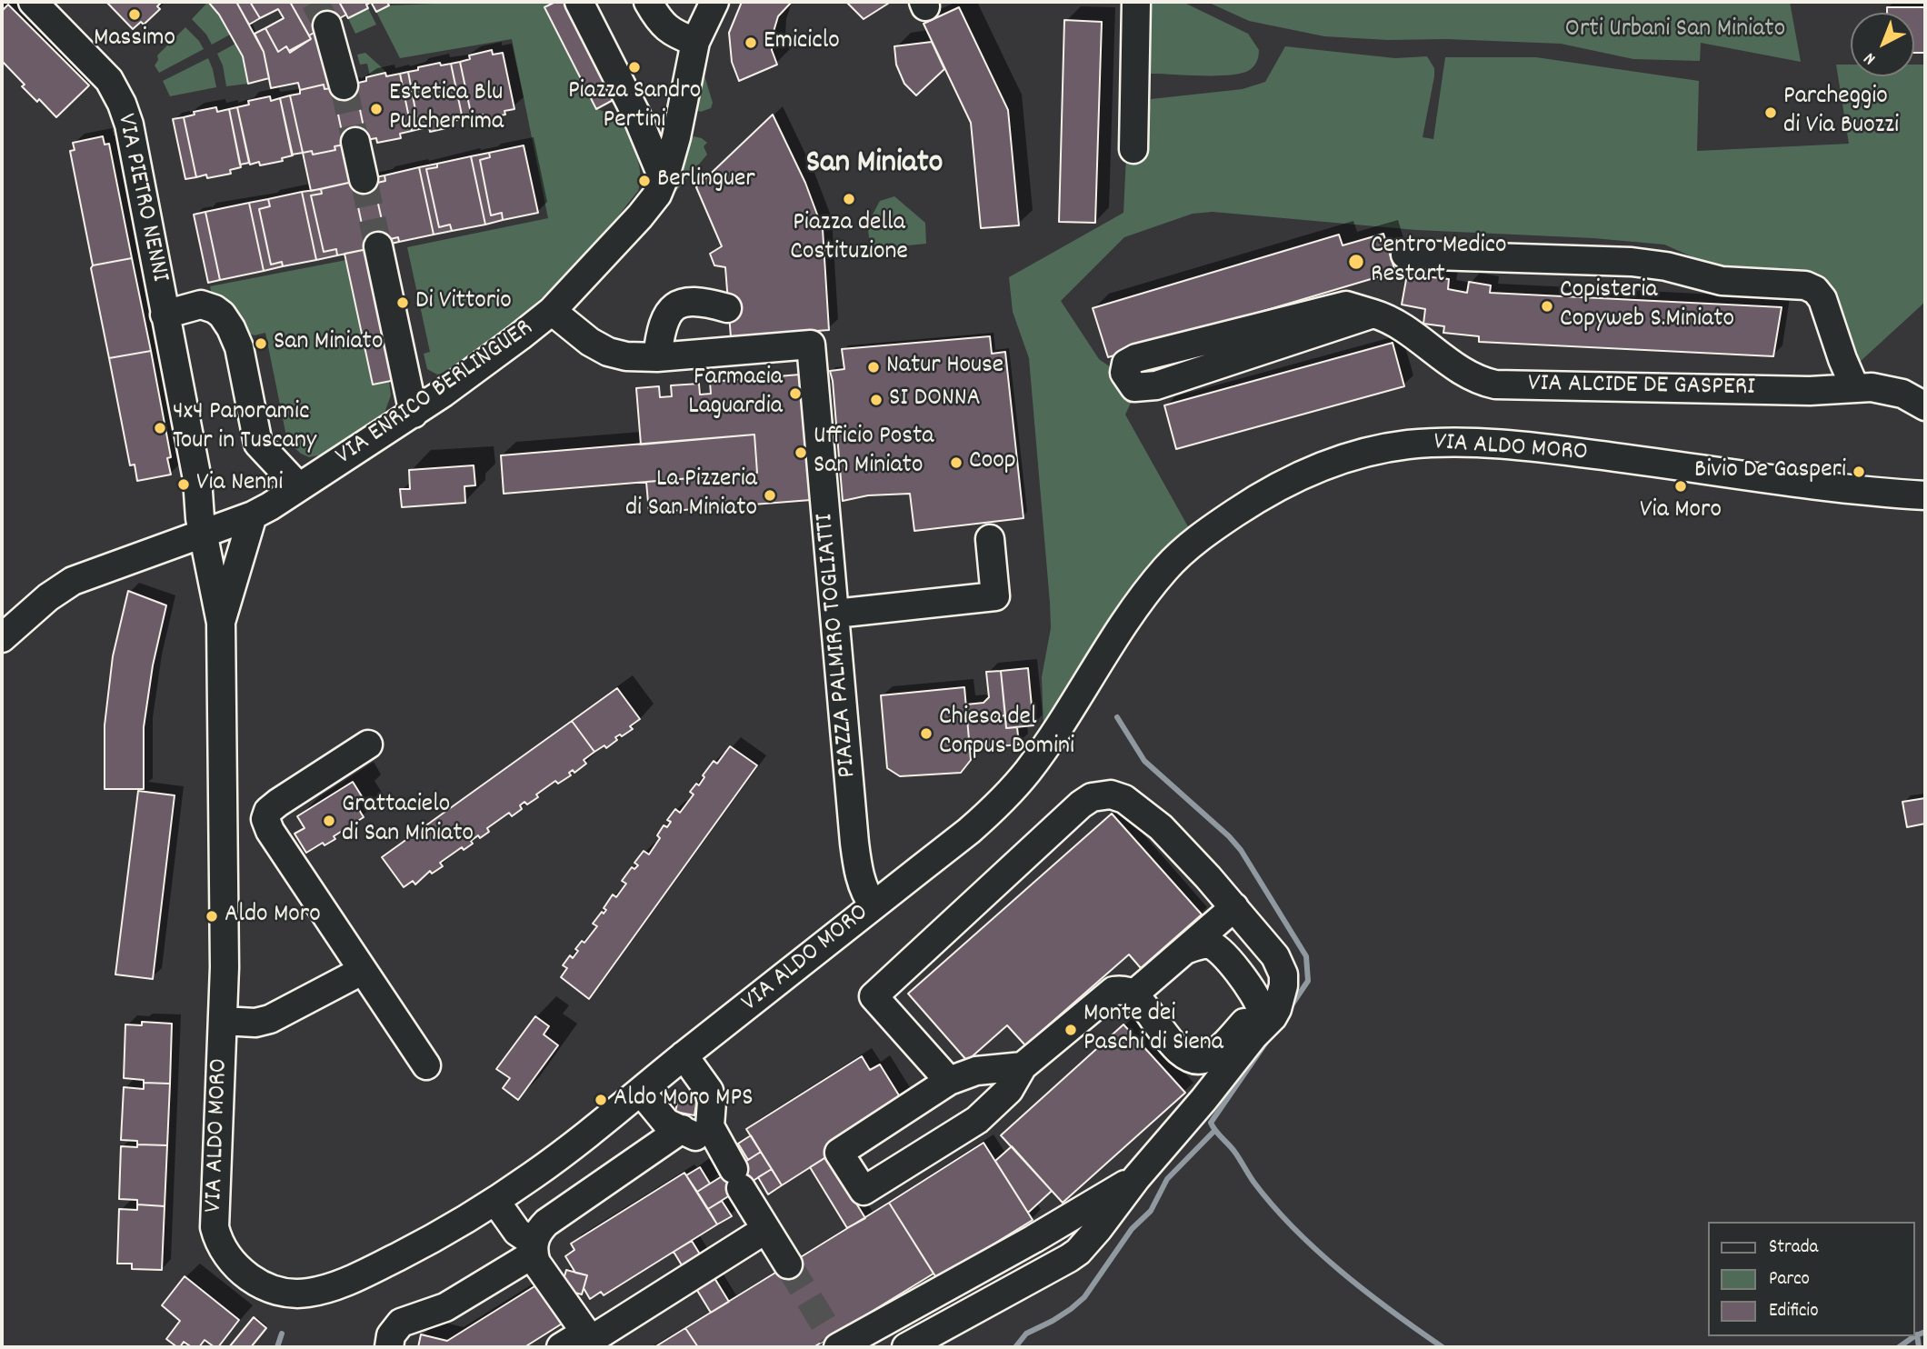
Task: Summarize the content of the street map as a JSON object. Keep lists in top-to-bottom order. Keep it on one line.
{"streets":{"street":["VIA PIETRO NENNI","VIA ALCIDE DE GASPERI","VIA ENRICO BERLINGUER","VIA ALDO MORO","PIAZZA PALMIRO TOGLIATTI"]},"crossings":[["VIA PIETRO NENNI","VIA ENRICO BERLINGUER"],["VIA PIETRO NENNI","VIA ALDO MORO"],["VIA ENRICO BERLINGUER","VIA ALDO MORO"],["VIA ALDO MORO","PIAZZA PALMIRO TOGLIATTI"]],"districts":["San Miniato"],"parks":["Orti Urbani San Miniato"],"places":["Massimo","Emiciclo","Piazza Sandro Pertini","Estetica Blu Pulcherrima","Parcheggio di Via Buozzi","Berlinguer","Piazza della Costituzione","Centro Medico Restart","Di Vittorio","Copisteria Copyweb S.Miniato","San Miniato","Natur House","Farmacia Laguardia","SI DONNA","4x4 Panoramic Tour in Tuscany","Ufficio Posta San Miniato","Coop","Bivio De Gasperi","Via Nenni","Via Moro","La Pizzeria di San Miniato","Chiesa del Corpus Domini","Grattacielo di San Miniato","Aldo Moro","Monte dei Paschi di Siena","Aldo Moro MPS"],"legend":["Strada","Parco","Edificio"],"north":"bottom left"}
